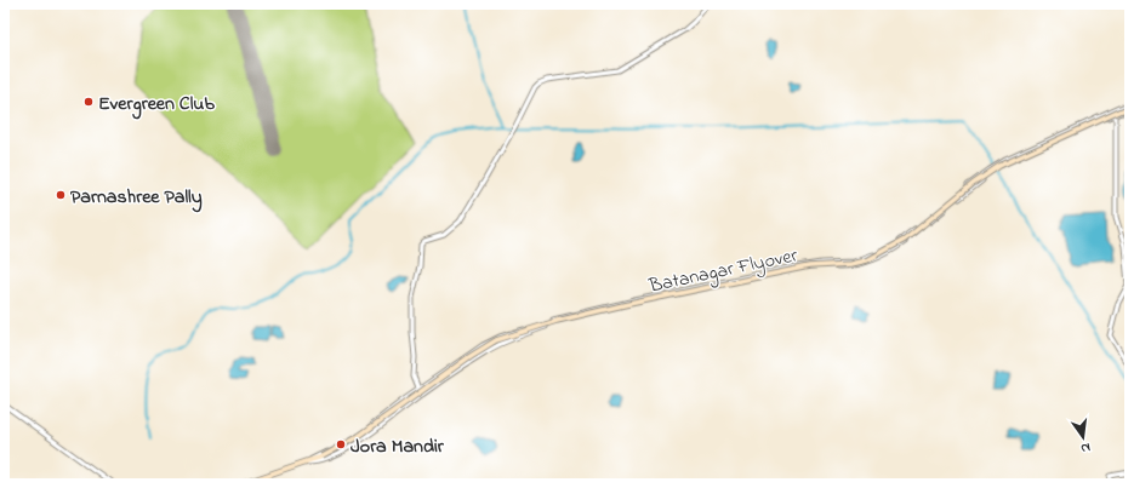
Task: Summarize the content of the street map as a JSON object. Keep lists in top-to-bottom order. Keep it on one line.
{"streets":{"main road":["Batanagar Flyover"]},"places":["Evergreen Club","Parnashree Pally","Jora Mandir"],"north":"bottom"}
